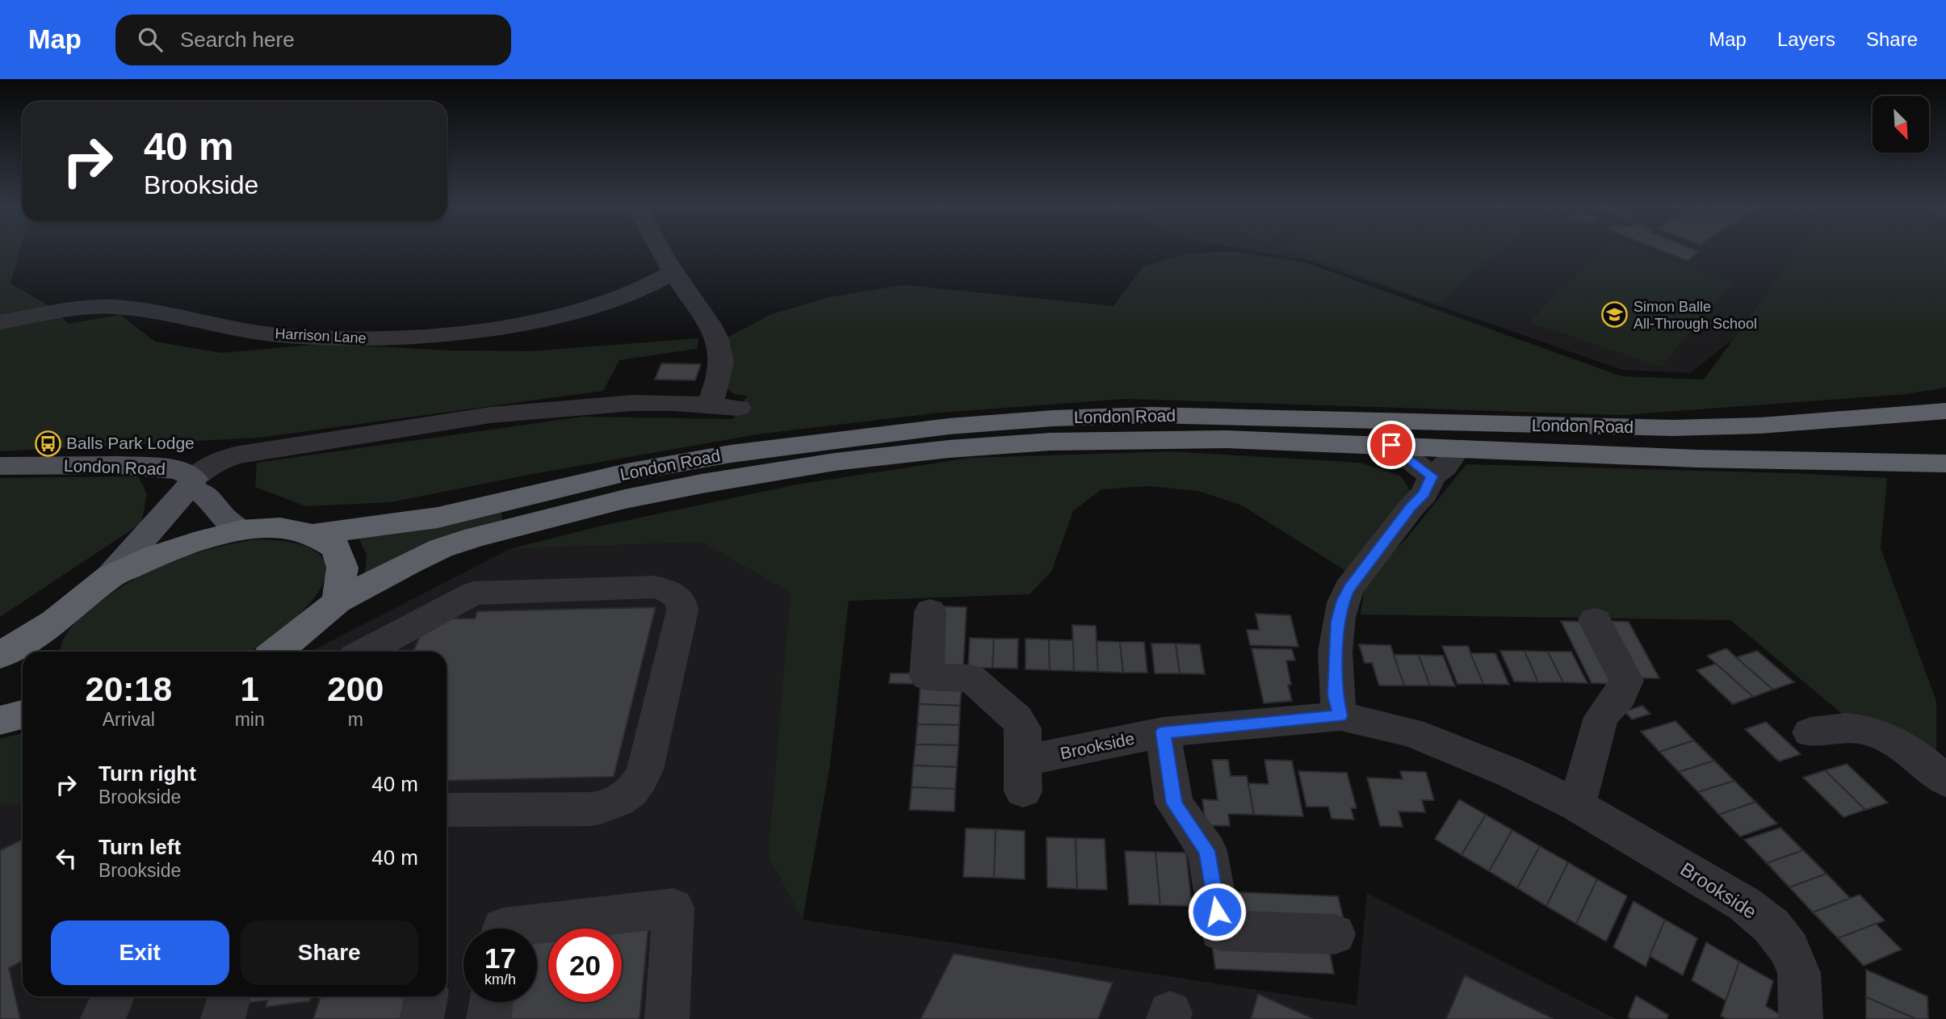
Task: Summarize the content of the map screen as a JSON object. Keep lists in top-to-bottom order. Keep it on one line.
{"streets":{"highway":["London Road"],"street":["Harrison Lane","Brookside"]},"places":{"school or university":["Simon Balle All-Through School"],"bus stop":["Balls Park Lodge"]},"north":"bottom right","page":{"header":"Map","search":"Search here","nav":["Map","Layers","Share"],"turn":["40 m","Brookside"],"eta":["20:18","Arrival","1","min","200","m"],"list":[{"name":"Turn right","note":"Brookside","value":"40 m"},{"name":"Turn left","note":"Brookside","value":"40 m"}],"buttons":["Exit","Share"],"speed":"17 km/h","limit":"20"}}
